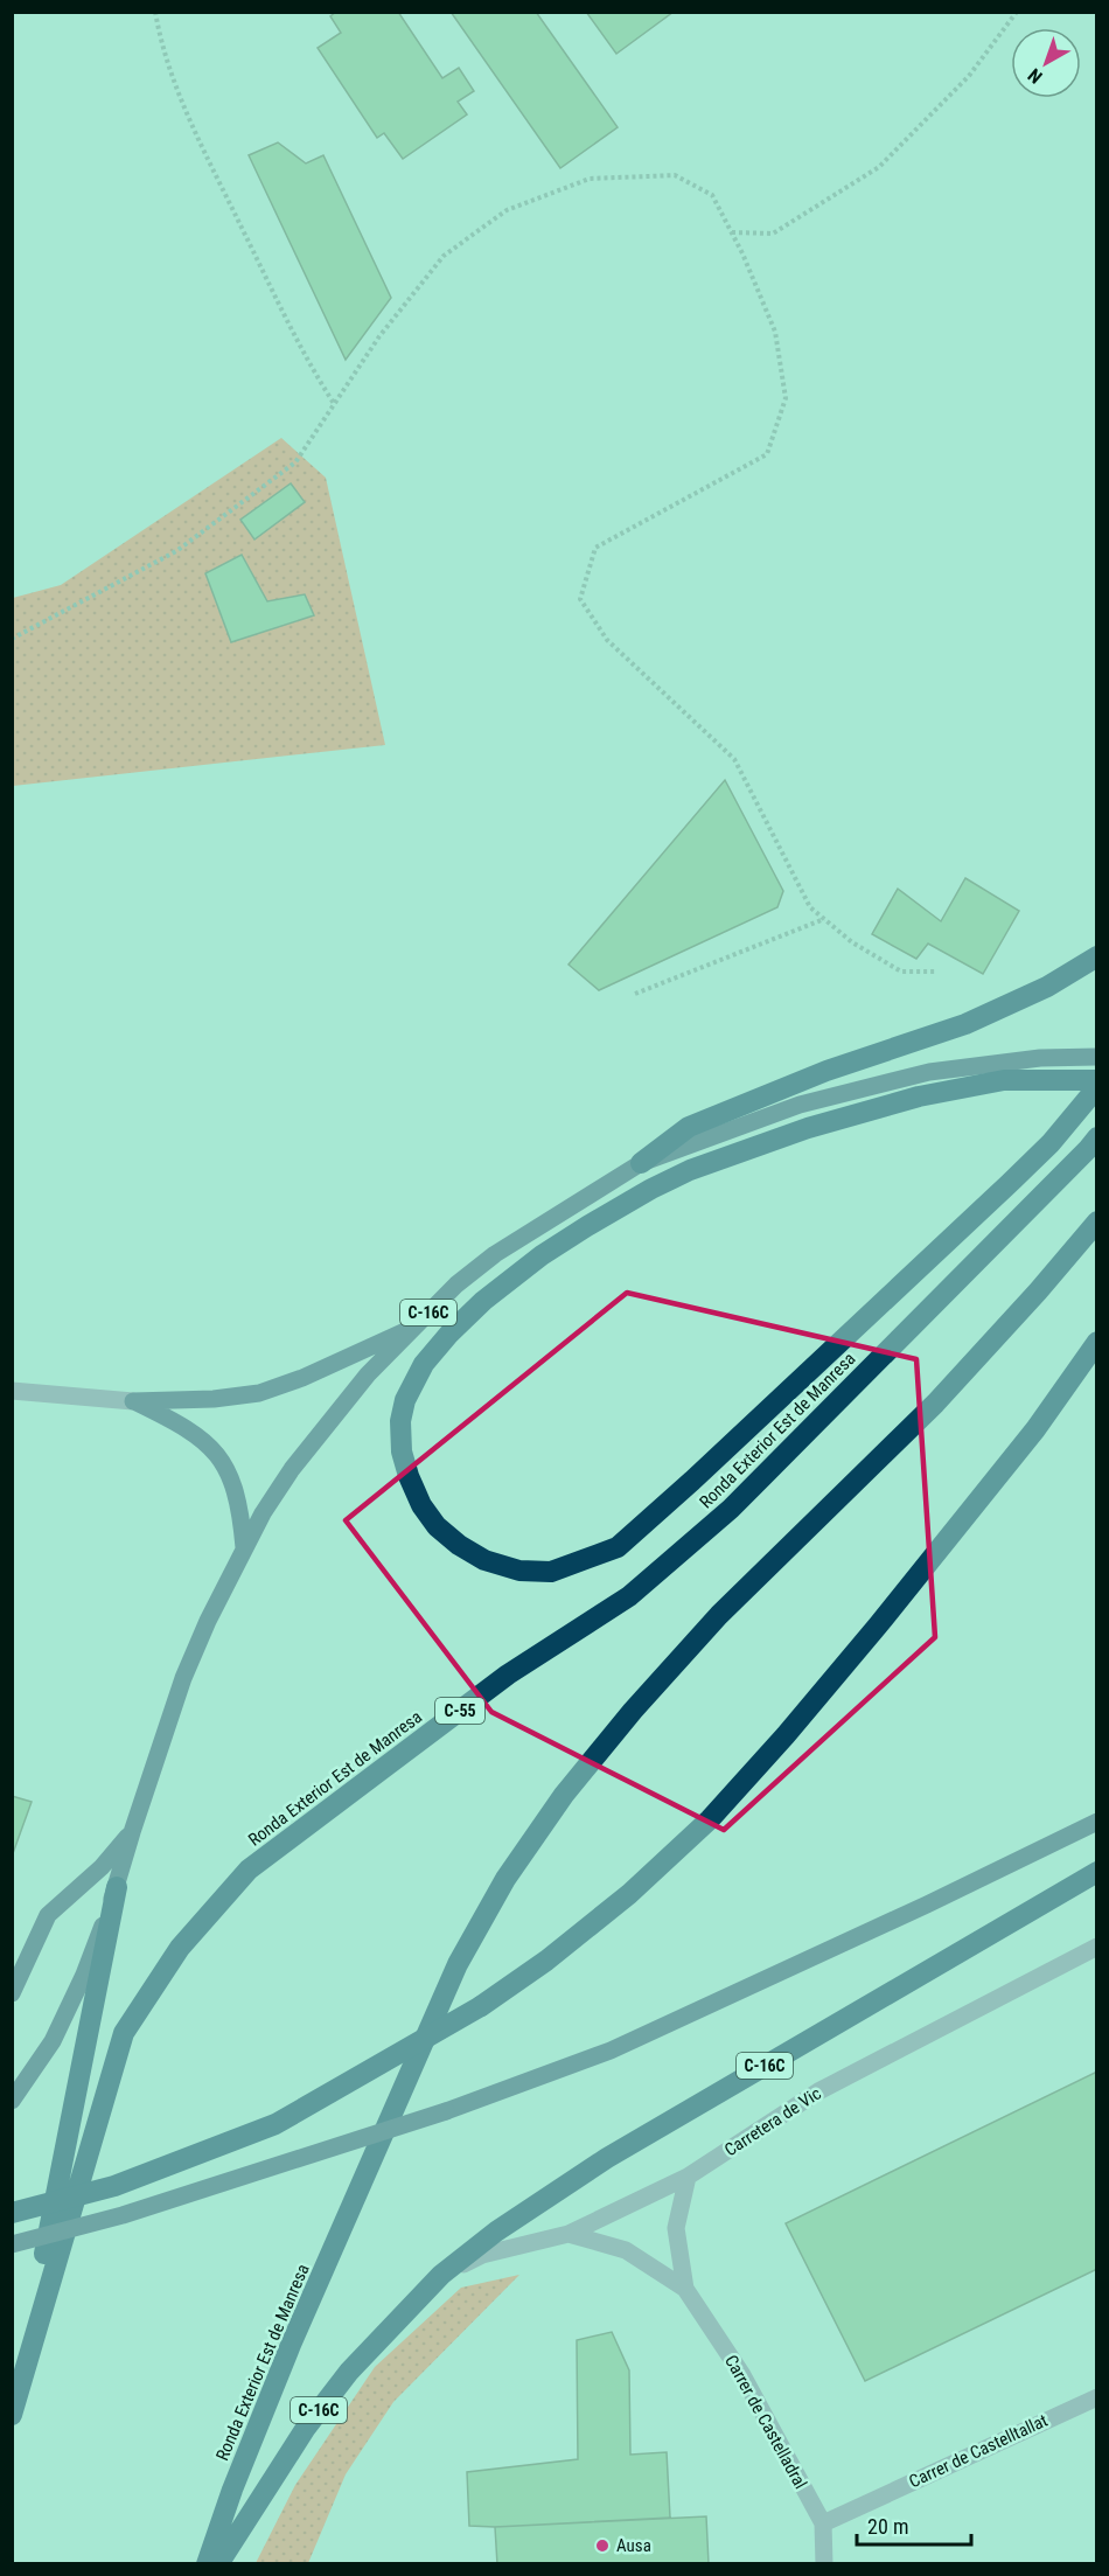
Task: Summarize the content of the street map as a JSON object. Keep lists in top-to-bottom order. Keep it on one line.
{"streets":{"highway":["C-16C","Ronda Exterior Est de Manresa","C-55"],"street":["Carretera de Vic","Carrer de Castelladral","Carrer de Castelltallat"]},"crossings":[["C-16C","Carretera de Vic"],["Ronda Exterior Est de Manresa","C-55"],["Carretera de Vic","Carrer de Castelladral"],["Carrer de Castelladral","Carrer de Castelltallat"]],"places":["Ausa"],"scale_bar":"20 m","north":"bottom left"}
